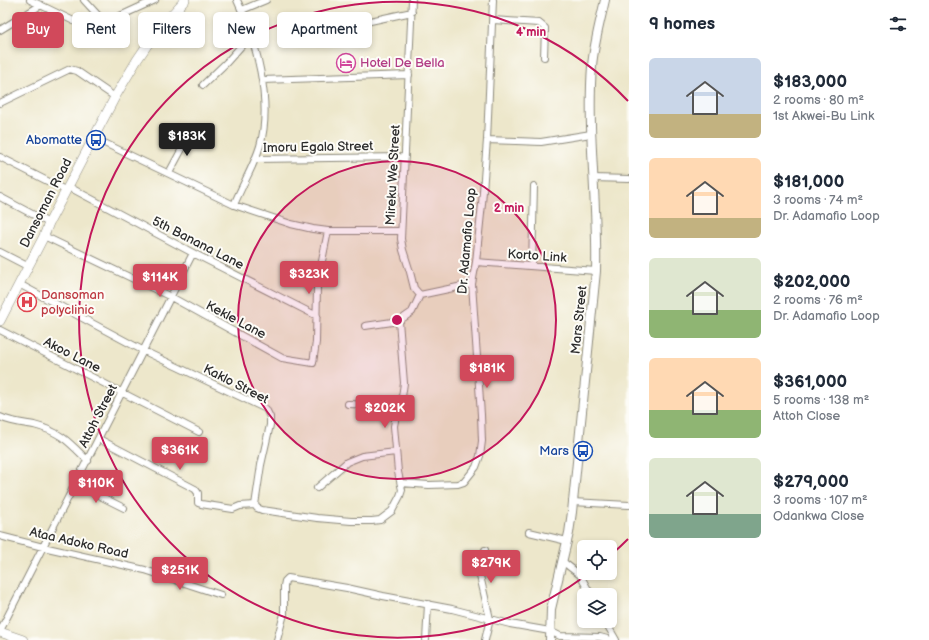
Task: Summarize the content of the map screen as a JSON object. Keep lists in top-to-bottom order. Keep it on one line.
{"streets":{"main road":["Dansoman Road"],"street":["Imoru Egala Street","Mireku We Street","Dr. Adamafio Loop","5th Banana Lane","Korto Link","Kekle Lane","Mars Street","Akoo Lane","Kaklo Street","Attoh Street","Ataa Adoko Road"]},"crossings":[["Imoru Egala Street","Mireku We Street"],["Dansoman Road","5th Banana Lane"],["Dansoman Road","Kekle Lane"],["Dansoman Road","Kaklo Street"],["Dr. Adamafio Loop","Korto Link"],["5th Banana Lane","Kekle Lane"],["5th Banana Lane","Attoh Street"],["Korto Link","Mars Street"],["Kekle Lane","Attoh Street"],["Akoo Lane","Attoh Street"],["Kaklo Street","Attoh Street"],["Attoh Street","Ataa Adoko Road"]],"places":{"hotel":["Hotel De Bella"],"bus stop":["Abomatte","Mars"],"hospital":["Dansoman polyclinic"]},"page":{"heading":"9 homes","chip":["Buy","Rent","Filters","New","Apartment"],"list":[{"name":"$183,000","note":"2 rooms · 80 m² · 1st Akwei-Bu Link"},{"name":"$181,000","note":"3 rooms · 74 m² · Dr. Adamafio Loop"},{"name":"$202,000","note":"2 rooms · 76 m² · Dr. Adamafio Loop"},{"name":"$361,000","note":"5 rooms · 138 m² · Attoh Close"},{"name":"$279,000","note":"3 rooms · 107 m² · Odankwa Close"}],"price":["$183K","$323K","$114K","$181K","$202K","$361K","$110K","$279K","$251K"]},"rings":["4 min","2 min"]}
